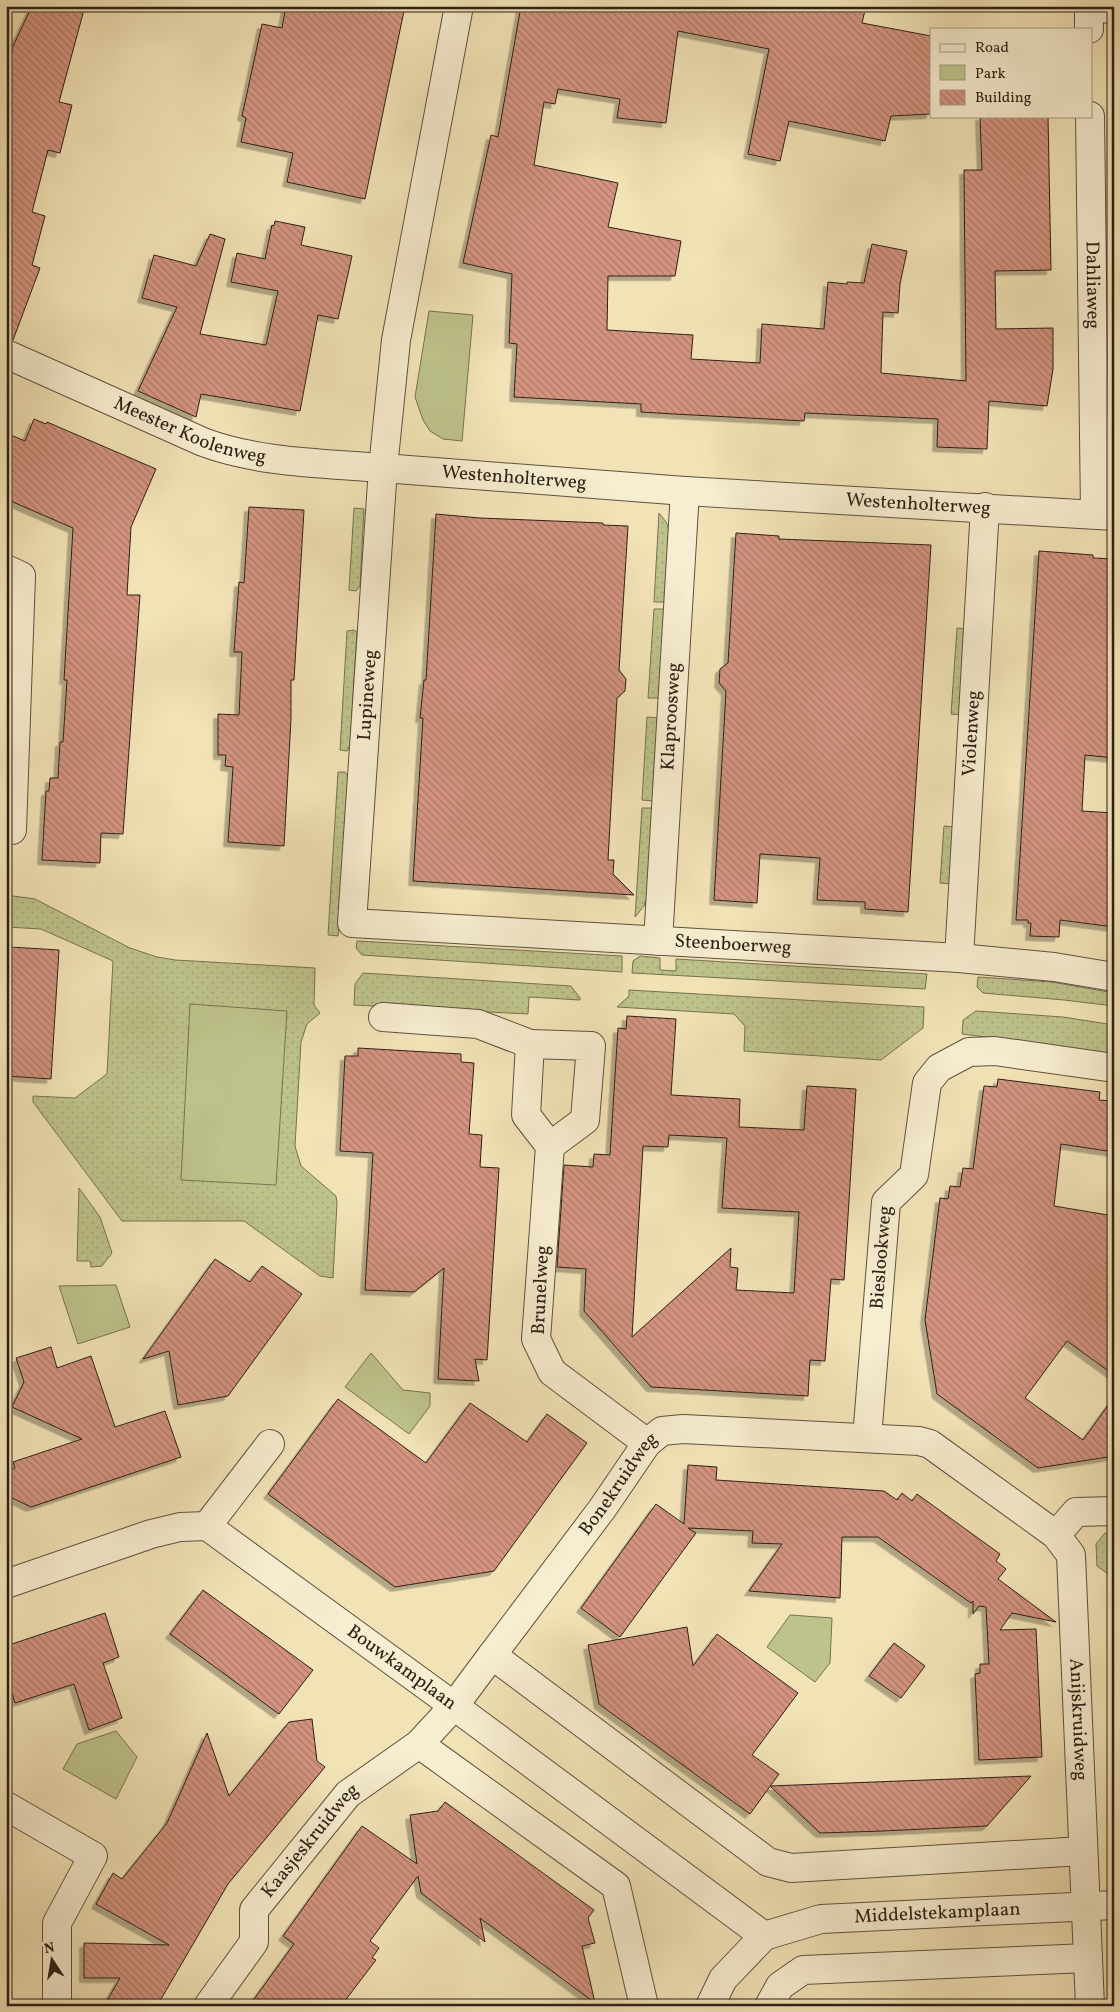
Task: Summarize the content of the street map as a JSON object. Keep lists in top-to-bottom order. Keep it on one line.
{"streets":{"street":["Dahliaweg","Meester Koolenweg","Westenholterweg","Lupineweg","Klaproosweg","Violenweg","Steenboerweg","Bieslookweg","Brunelweg","Bonekruidweg","Bouwkamplaan","Anijskruidweg","Kaasjeskruidweg","Middelstekamplaan"]},"crossings":[["Dahliaweg","Westenholterweg"],["Meester Koolenweg","Westenholterweg"],["Meester Koolenweg","Lupineweg"],["Westenholterweg","Lupineweg"],["Westenholterweg","Klaproosweg"],["Westenholterweg","Violenweg"],["Lupineweg","Steenboerweg"],["Klaproosweg","Steenboerweg"],["Violenweg","Steenboerweg"],["Bieslookweg","Bonekruidweg"],["Bieslookweg","Anijskruidweg"],["Brunelweg","Bonekruidweg"],["Bonekruidweg","Bouwkamplaan"],["Bonekruidweg","Anijskruidweg"],["Bonekruidweg","Kaasjeskruidweg"],["Bouwkamplaan","Kaasjeskruidweg"],["Bouwkamplaan","Middelstekamplaan"],["Anijskruidweg","Middelstekamplaan"]],"legend":["Road","Park","Building"],"north":"top"}
